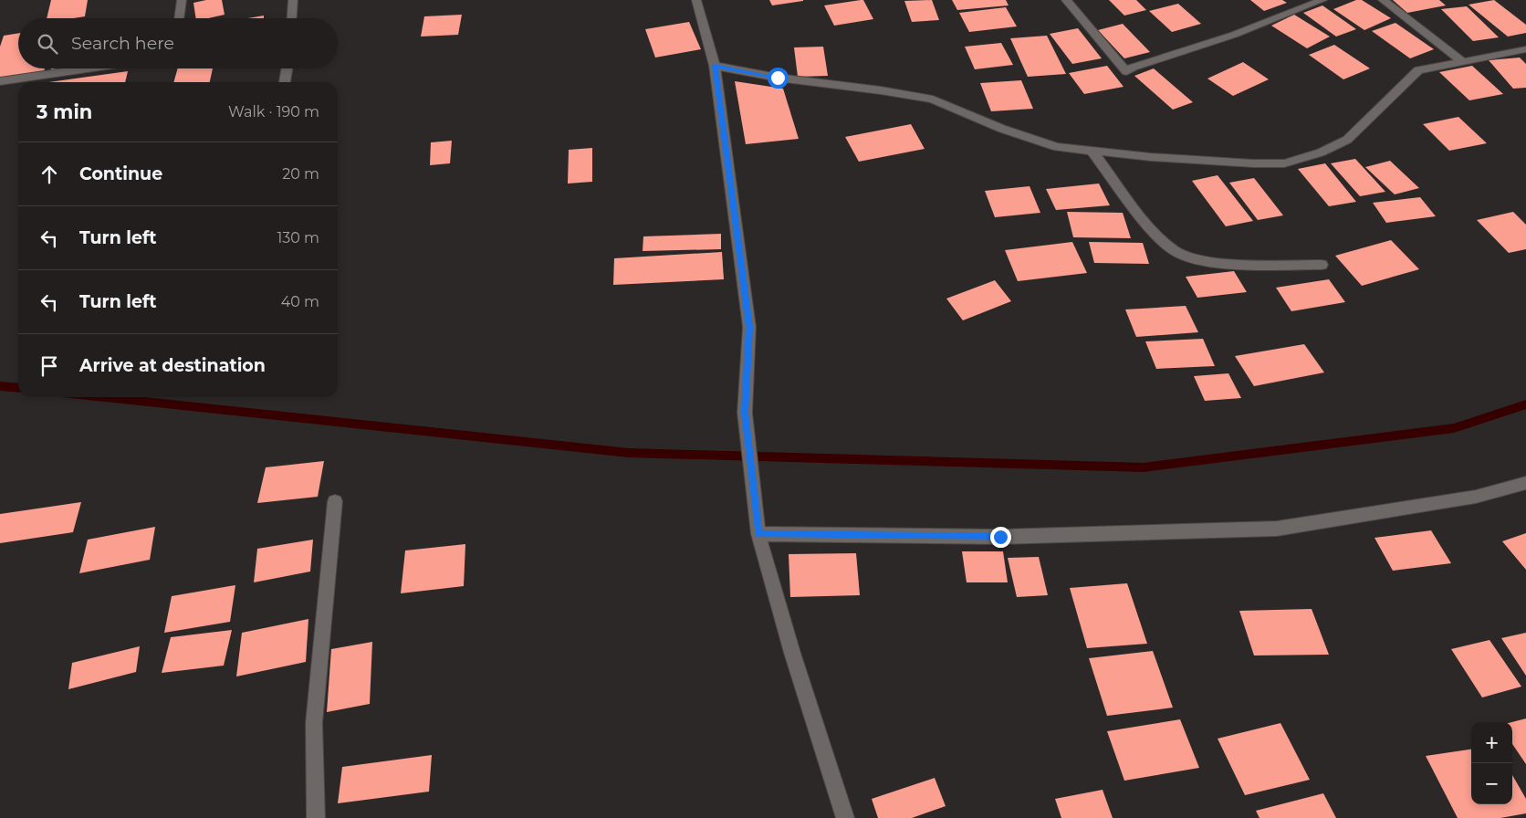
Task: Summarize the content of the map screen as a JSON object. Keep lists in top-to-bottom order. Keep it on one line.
{"page":{"search":"Search here","heading":["3 min","Walk · 190 m"],"list":[["Continue","20 m"],["Turn left","130 m"],["Turn left","40 m"],"Arrive at destination"],"map_buttons":["+","−"]}}
